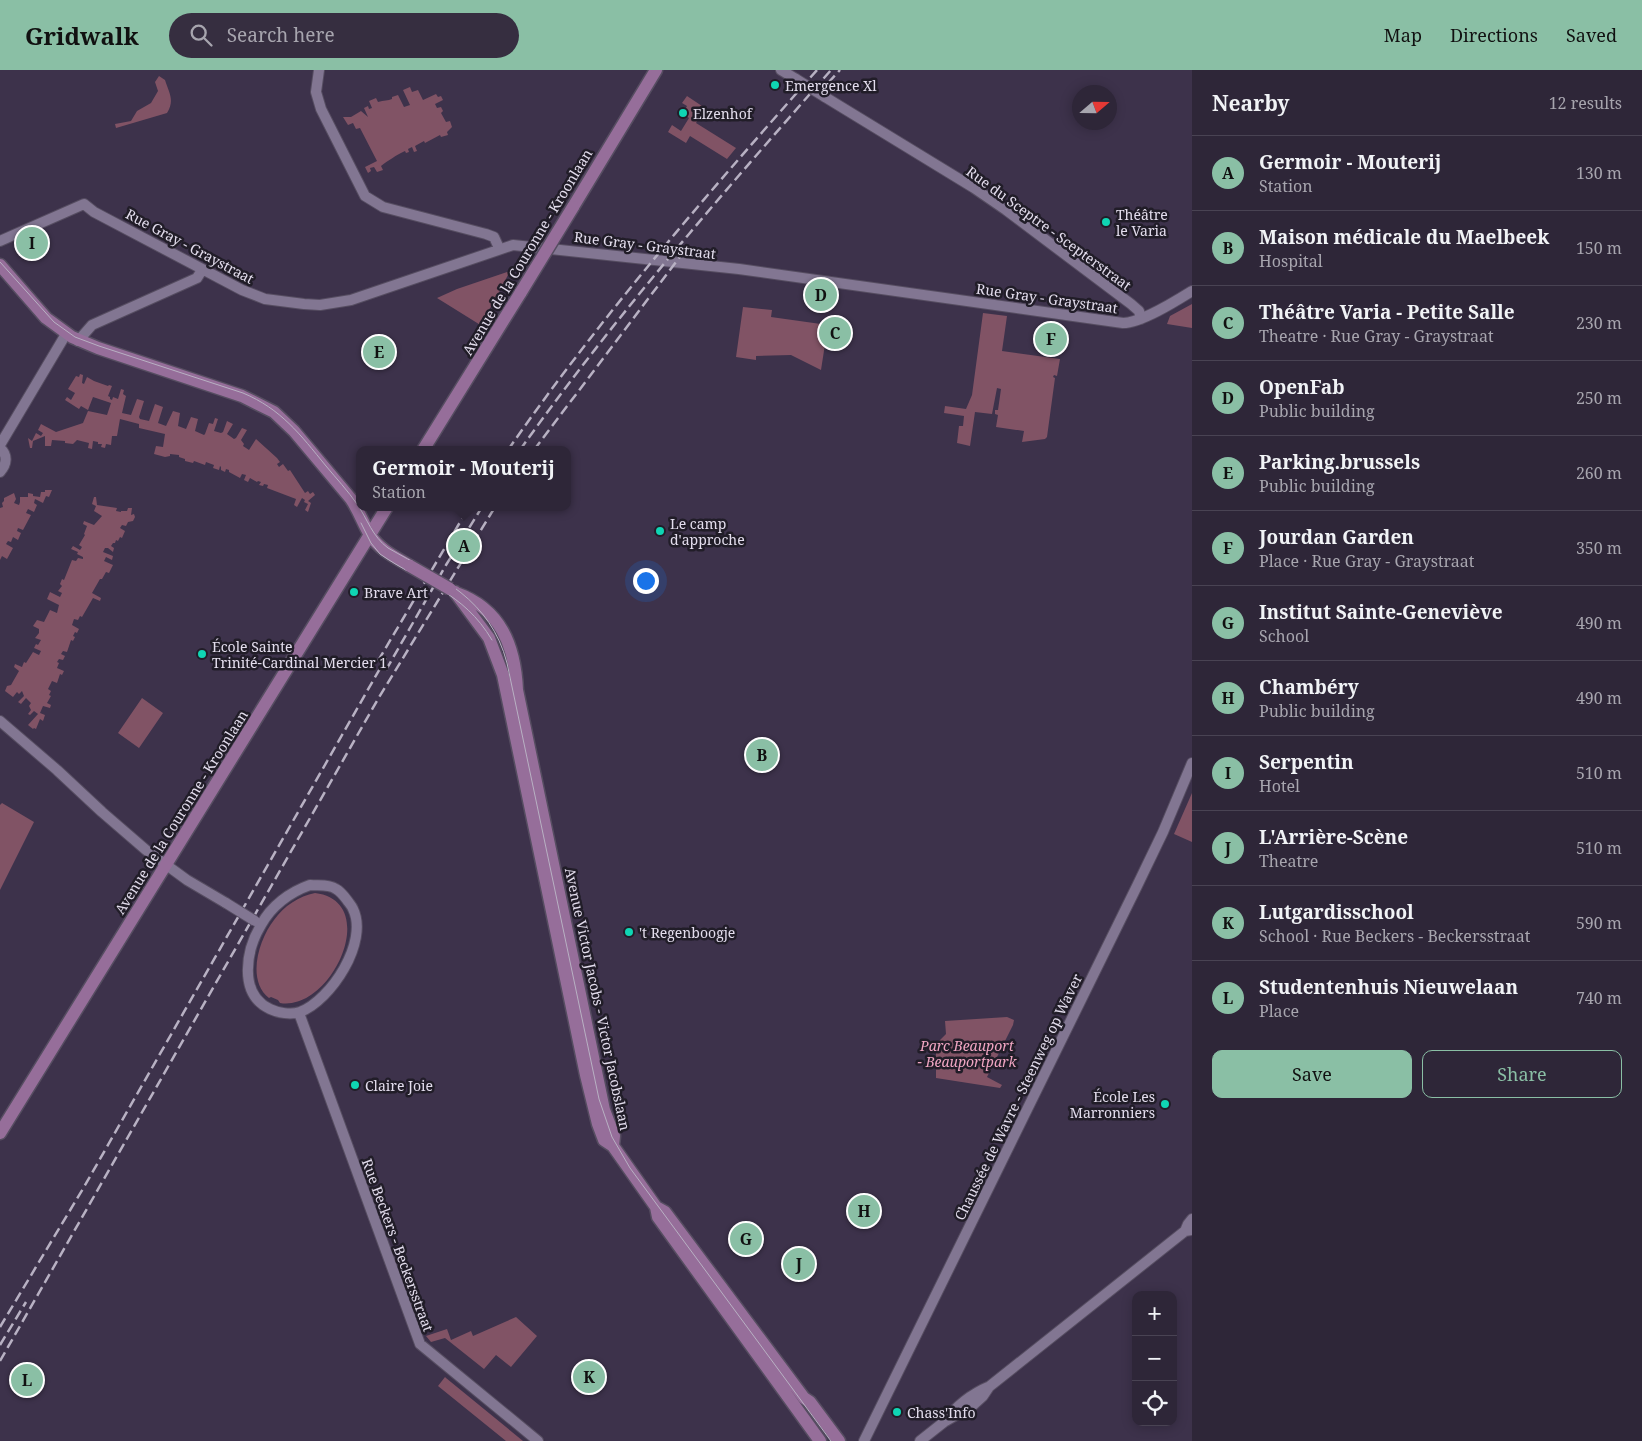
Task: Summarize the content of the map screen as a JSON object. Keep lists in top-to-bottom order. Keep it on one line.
{"streets":{"main road":["Avenue de la Couronne - Kroonlaan","Avenue Victor Jacobs - Victor Jacobslaan"],"street":["Rue du Sceptre - Scepterstraat","Rue Gray - Graystraat","Chaussée de Wavre - Steenweg op Waver","Rue Beckers - Beckersstraat"]},"crossings":[["Rue du Sceptre - Scepterstraat","Rue Gray - Graystraat"],["Avenue de la Couronne - Kroonlaan","Avenue Victor Jacobs - Victor Jacobslaan"]],"parks":["Parc Beauport - Beauportpark"],"places":["Emergence Xl","Elzenhof","Théâtre le Varia","Le camp d'approche","Brave Art","École Sainte Trinité-Cardinal Mercier 1","'t Regenboogje","Claire Joie","École Les Marronniers","Chass'Info"],"north":"right","page":{"header":"Gridwalk","search":"Search here","nav":["Map","Directions","Saved"],"heading":["Nearby","12 results"],"list":[{"mark":"A","name":"Germoir - Mouterij","note":"Station","value":"130 m"},{"mark":"B","name":"Maison médicale du Maelbeek","note":"Hospital","value":"150 m"},{"mark":"C","name":"Théâtre Varia - Petite Salle","note":"Theatre · Rue Gray - Graystraat","value":"230 m"},{"mark":"D","name":"OpenFab","note":"Public building","value":"250 m"},{"mark":"E","name":"Parking.brussels","note":"Public building","value":"260 m"},{"mark":"F","name":"Jourdan Garden","note":"Place · Rue Gray - Graystraat","value":"350 m"},{"mark":"G","name":"Institut Sainte-Geneviève","note":"School","value":"490 m"},{"mark":"H","name":"Chambéry","note":"Public building","value":"490 m"},{"mark":"I","name":"Serpentin","note":"Hotel","value":"510 m"},{"mark":"J","name":"L'Arrière-Scène","note":"Theatre","value":"510 m"},{"mark":"K","name":"Lutgardisschool","note":"School · Rue Beckers - Beckersstraat","value":"590 m"},{"mark":"L","name":"Studentenhuis Nieuwelaan","note":"Place","value":"740 m"}],"pins":["I","D","C","F","E","A","B","H","G","J","K","L"],"popup":["Germoir - Mouterij","Station"],"buttons":["Save","Share"],"map_buttons":["+","−"]}}
